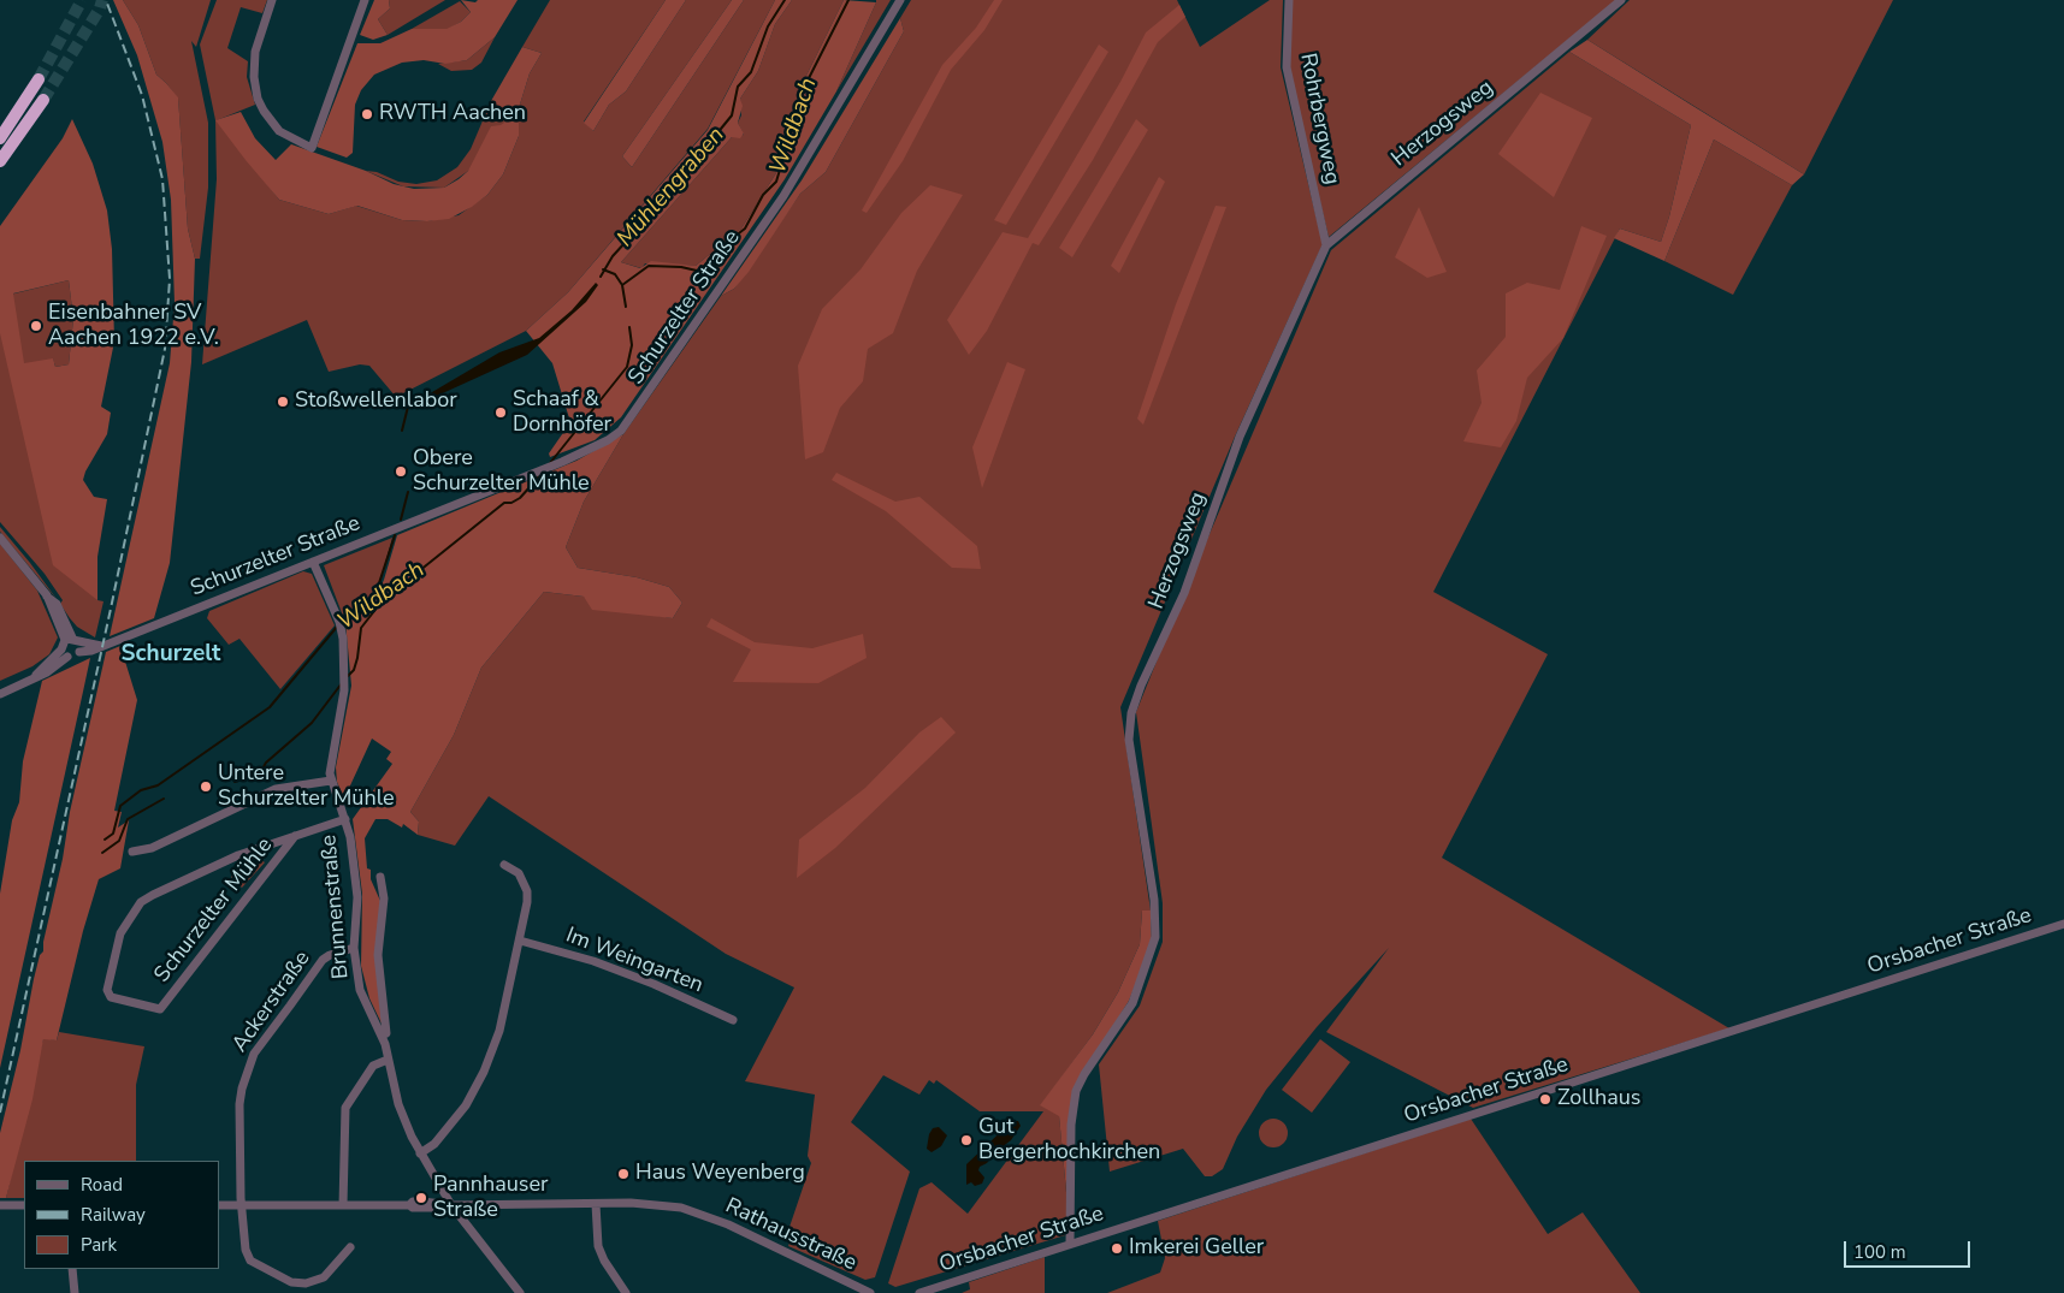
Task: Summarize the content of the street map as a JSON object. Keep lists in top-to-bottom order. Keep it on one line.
{"streets":{"street":["Rohrbergweg","Herzogsweg","Schurzelter Straße","Brunnenstraße","Schurzelter Mühle","Orsbacher Straße","Im Weingarten","Ackerstraße","Rathausstraße"]},"crossings":[["Rohrbergweg","Herzogsweg"],["Herzogsweg","Orsbacher Straße"],["Schurzelter Straße","Brunnenstraße"],["Brunnenstraße","Schurzelter Mühle"],["Brunnenstraße","Ackerstraße"],["Brunnenstraße","Rathausstraße"],["Ackerstraße","Rathausstraße"]],"districts":["Schurzelt"],"water":["Wildbach","Mühlengraben"],"places":["RWTH Aachen","Eisenbahner SV Aachen 1922 e.V.","Stoßwellenlabor","Schaaf & Dornhöfer","Obere Schurzelter Mühle","Untere Schurzelter Mühle","Zollhaus","Gut Bergerhochkirchen","Haus Weyenberg","Pannhauser Straße","Imkerei Geller"],"legend":["Road","Railway","Park"],"scale_bar":"100 m"}
